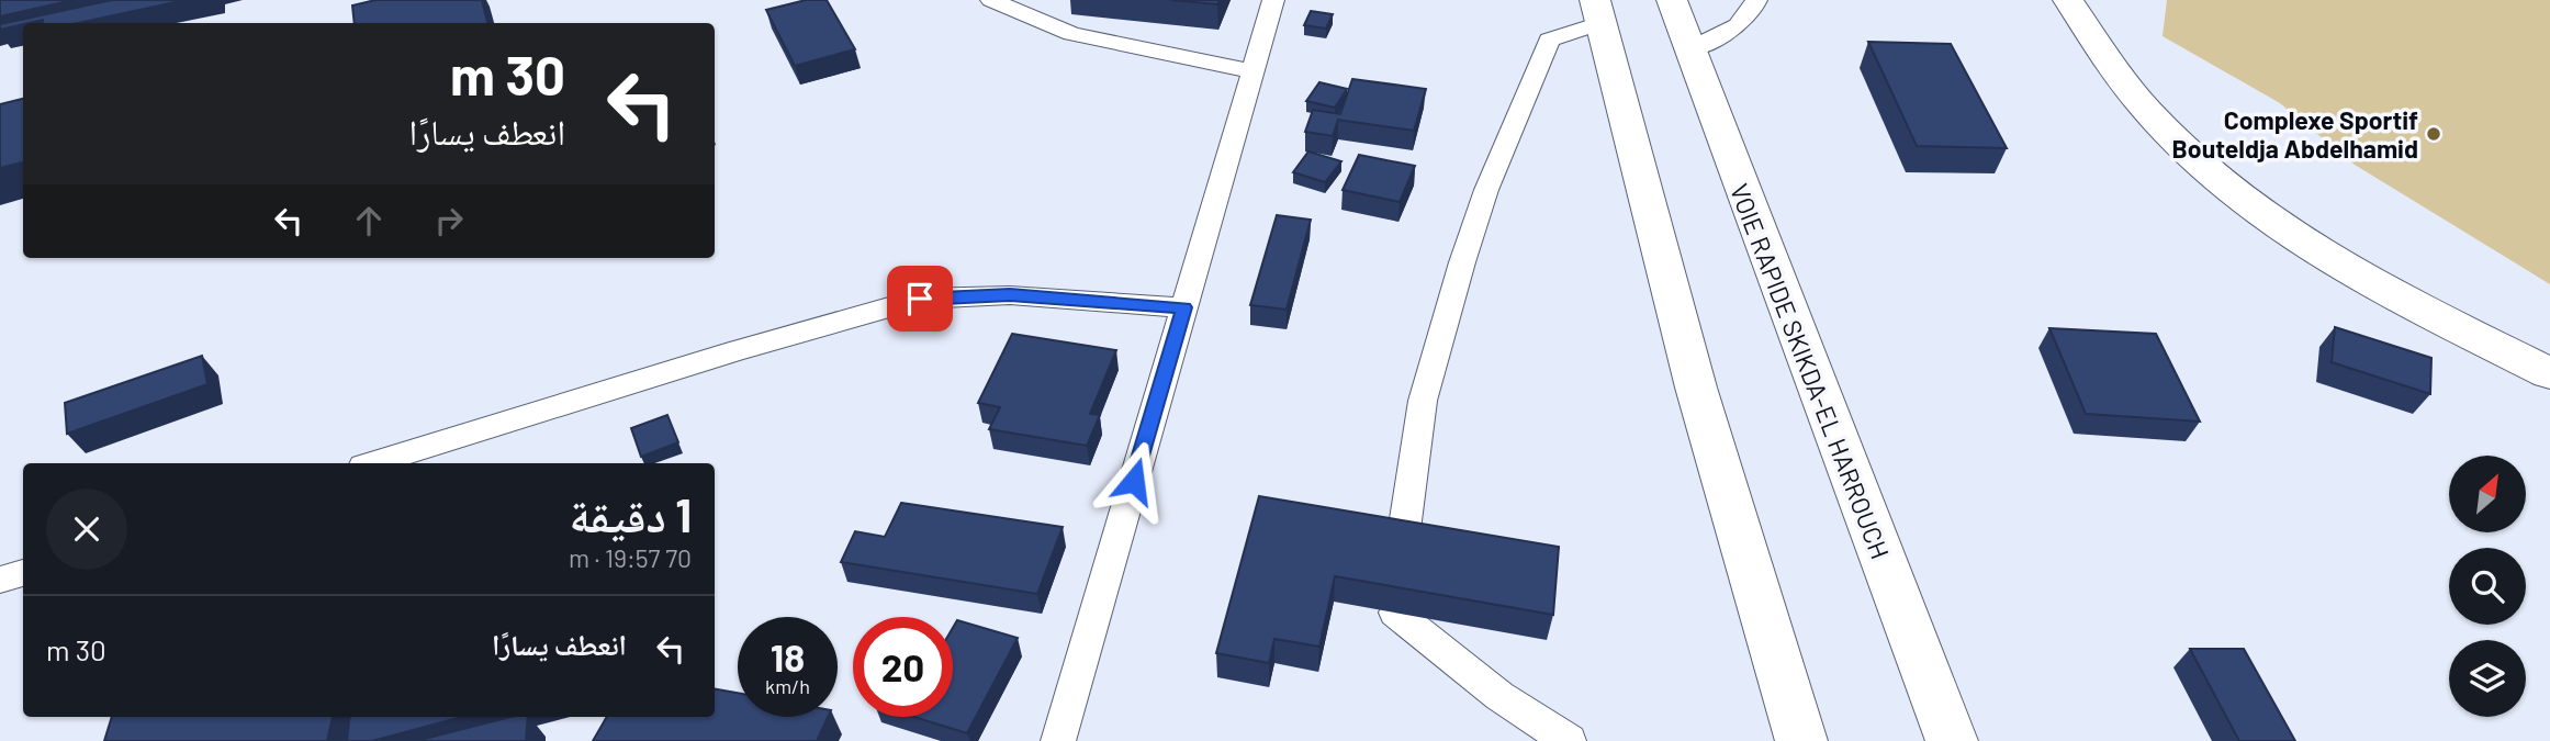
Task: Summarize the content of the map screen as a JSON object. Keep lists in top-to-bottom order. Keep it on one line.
{"streets":{"highway":["VOIE RAPIDE SKIKDA-EL HARROUCH"]},"places":["Complexe Sportif Bouteldja Abdelhamid"],"north":"top right","page":{"turn":["30 m","انعطف يسارًا"],"heading":["1 دقيقة","70 m · 19:57"],"list":[{"name":"انعطف يسارًا","value":"30 m"}],"speed":"18 km/h","limit":"20"}}
